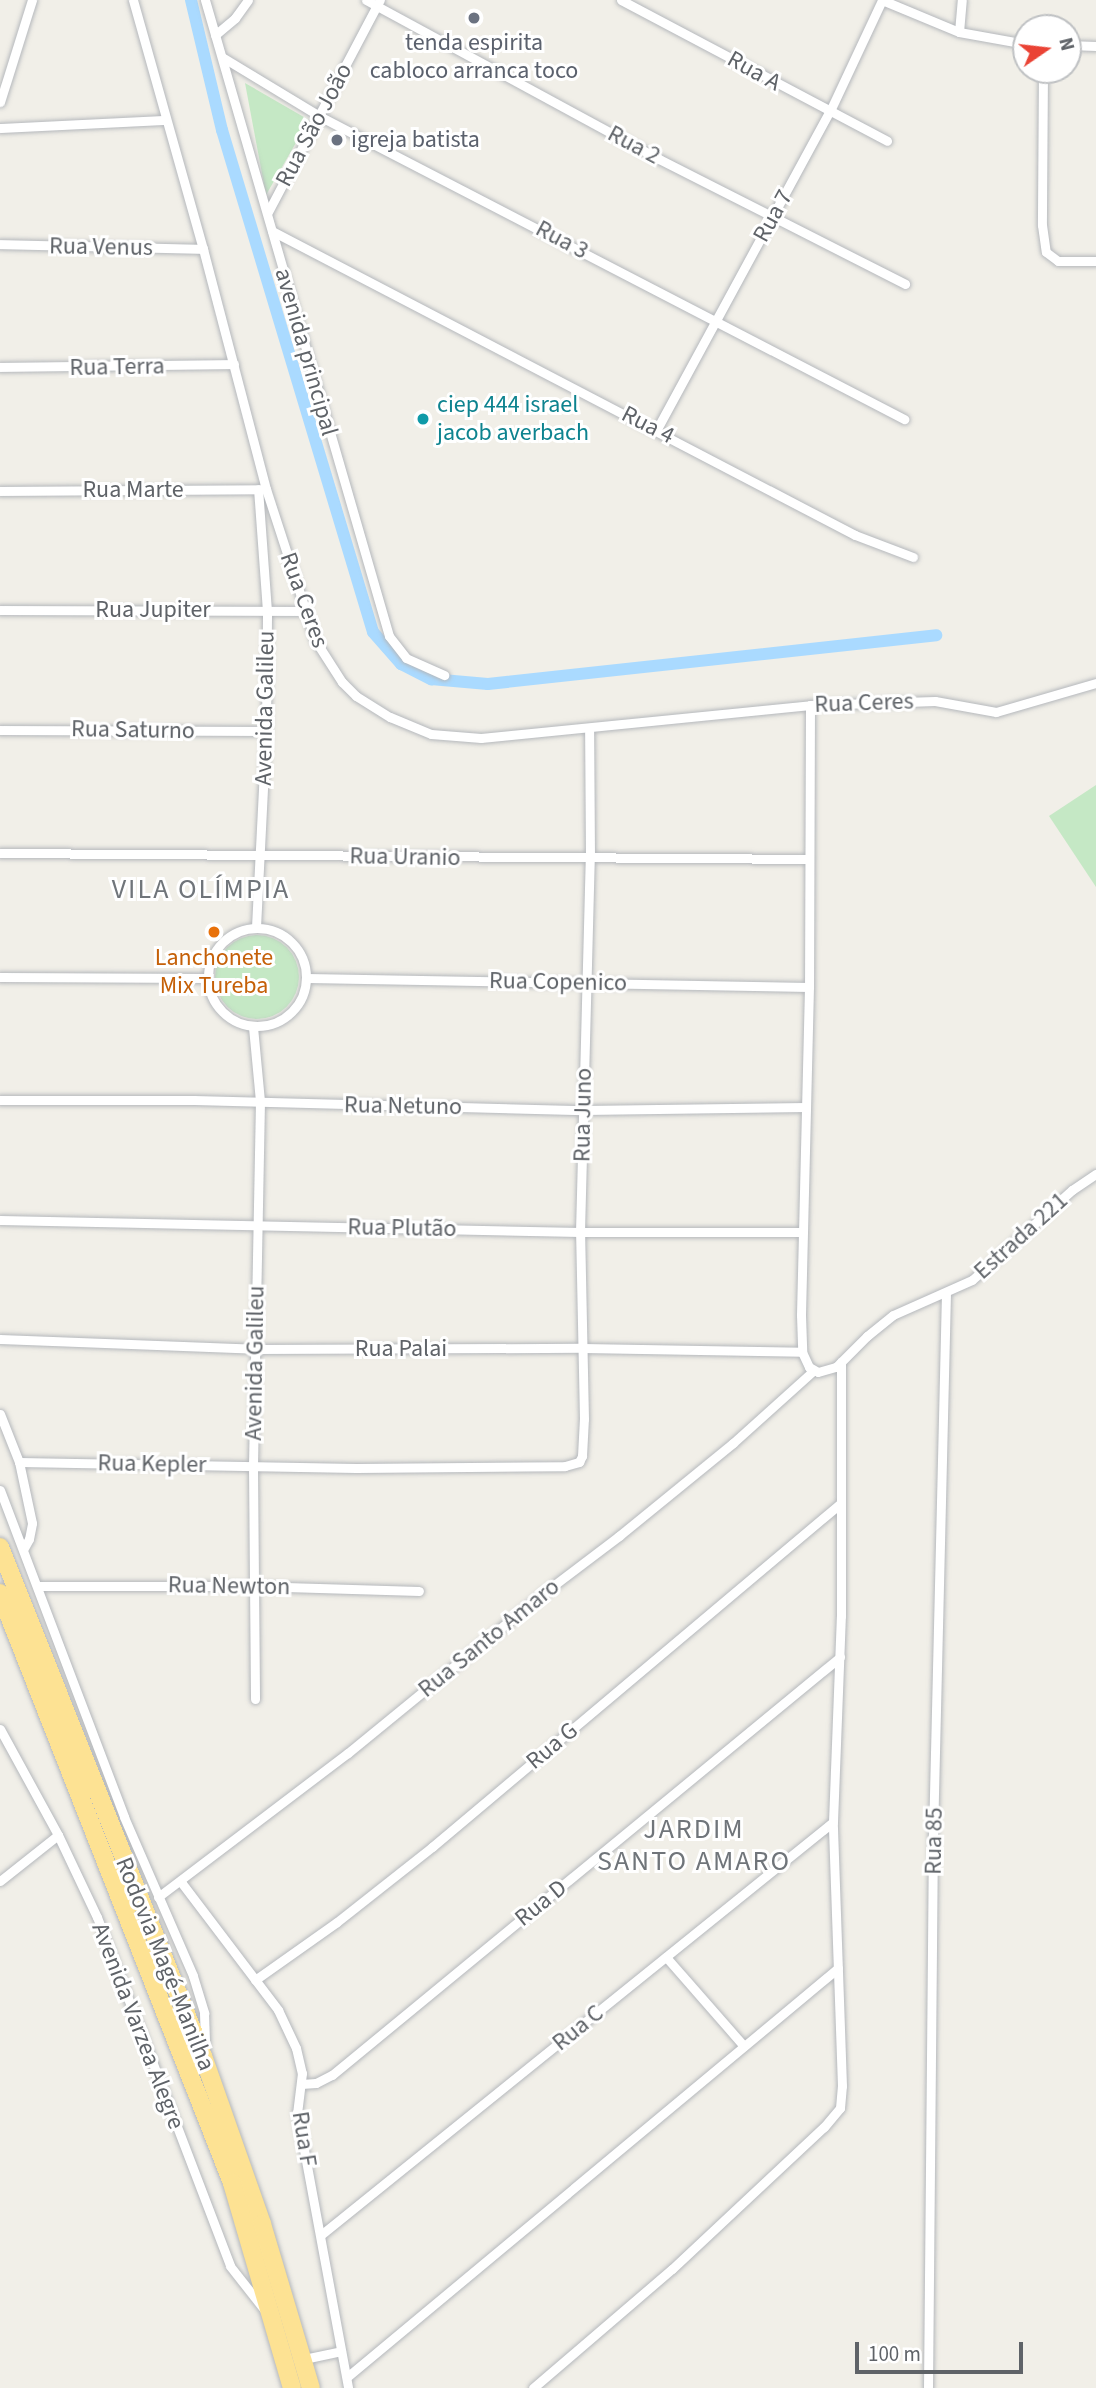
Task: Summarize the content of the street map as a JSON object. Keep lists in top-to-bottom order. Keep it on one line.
{"streets":{"highway":["Rodovia Magé-Manilha"],"street":["Rua A","Rua São João","Rua 2","Rua 7","Rua 3","Rua Venus","avenida principal","Rua Terra","Rua 4","Rua Marte","Rua Ceres","Rua Jupiter","Avenida Galileu","Rua Saturno","Rua Uranio","Rua Copenico","Rua Netuno","Rua Juno","Rua Plutão","Estrada 221","Rua Palai","Rua Kepler","Rua Newton","Rua Santo Amaro","Rua G","Rua 85","Rua D","Avenida Varzea Alegre","Rua C","Rua F"]},"crossings":[["Rua A","Rua 7"],["Rua São João","Rua 2"],["Rua São João","Rua 3"],["Rua São João","avenida principal"],["Rua 2","Rua 7"],["Rua 7","Rua 3"],["Rua 7","Rua 4"],["Rua 3","avenida principal"],["Rua Venus","Rua Ceres"],["avenida principal","Rua 4"],["Rua Terra","Rua Ceres"],["Rua Marte","Rua Ceres"],["Rua Marte","Avenida Galileu"],["Rua Ceres","Rua Jupiter"],["Rua Ceres","Avenida Galileu"],["Rua Ceres","Rua Juno"],["Rua Jupiter","Avenida Galileu"],["Avenida Galileu","Rua Saturno"],["Avenida Galileu","Rua Uranio"],["Avenida Galileu","Rua Copenico"],["Avenida Galileu","Rua Netuno"],["Avenida Galileu","Rua Plutão"],["Avenida Galileu","Rua Palai"],["Avenida Galileu","Rua Kepler"],["Avenida Galileu","Rua Newton"],["Rua Uranio","Rua Juno"],["Rua Copenico","Rua Juno"],["Rua Netuno","Rua Juno"],["Rua Juno","Rua Plutão"],["Rua Juno","Rua Palai"],["Rua Juno","Rua Kepler"],["Estrada 221","Rua 85"],["Rua Santo Amaro","Rua F"],["Rua G","Rua F"],["Rua D","Rua F"],["Rodovia Magé-Manilha","Avenida Varzea Alegre"],["Rua C","Rua F"]],"districts":["VILA OLÍMPIA","JARDIM SANTO AMARO"],"places":["tenda espirita cabloco arranca toco","igreja batista","ciep 444 israel jacob averbach","Lanchonete Mix Tureba"],"scale_bar":"100 m","north":"right"}
